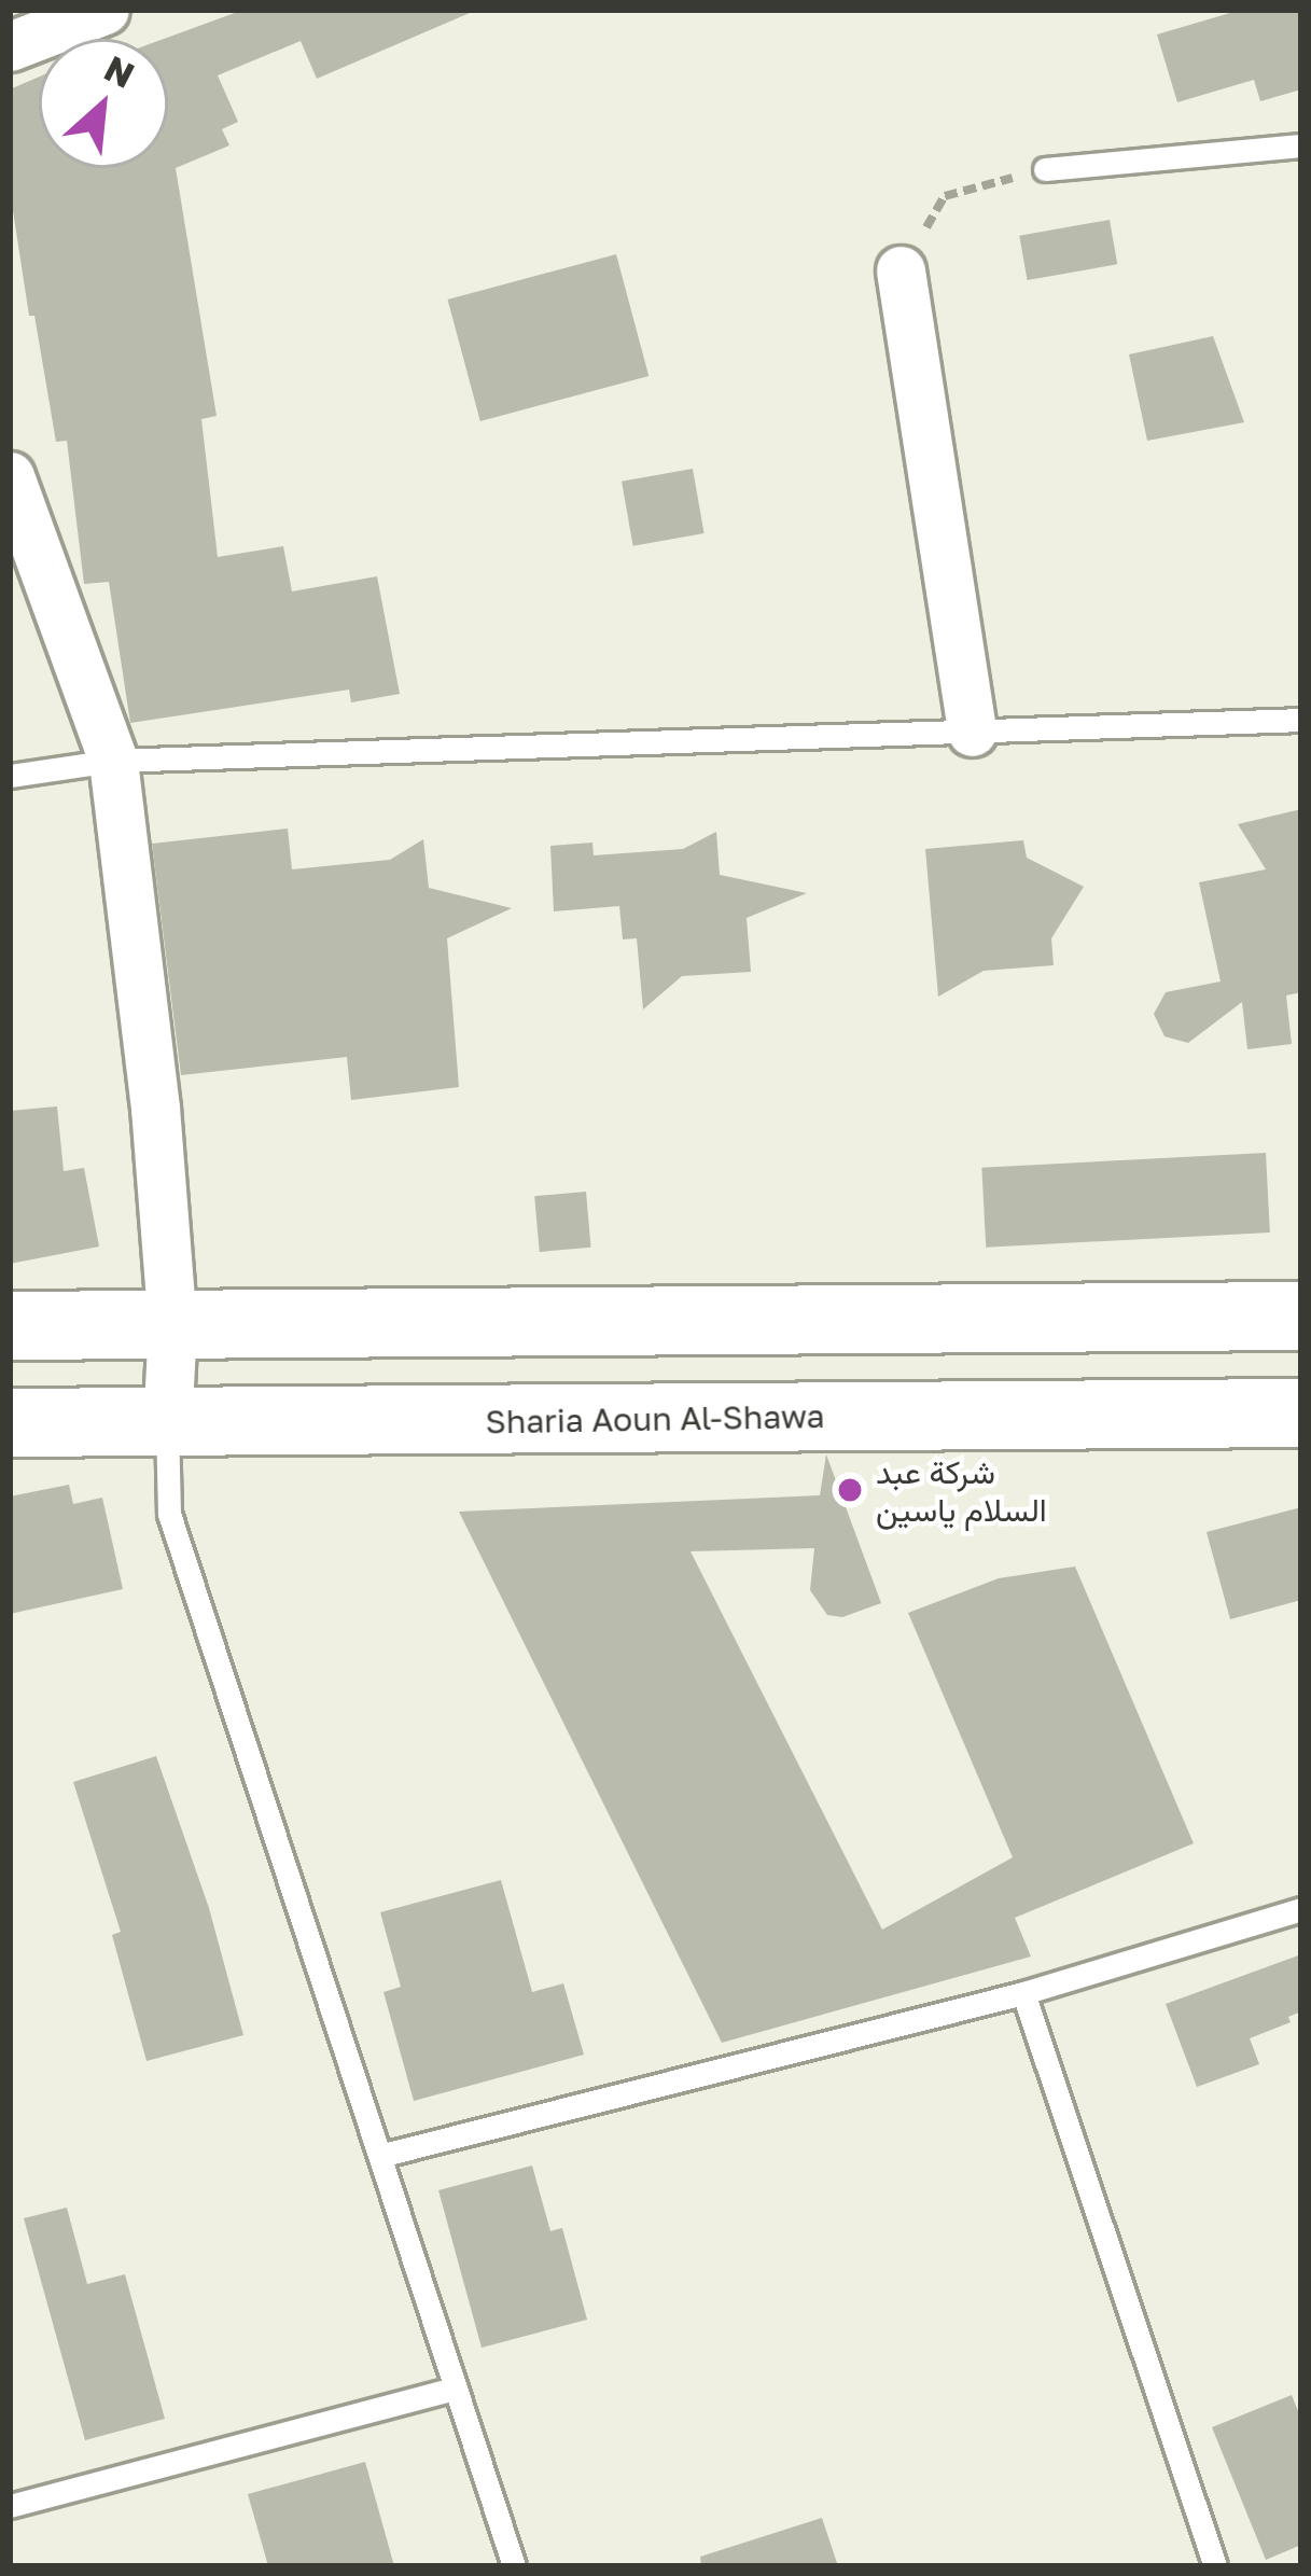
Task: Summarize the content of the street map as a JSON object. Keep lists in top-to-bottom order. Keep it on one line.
{"streets":{"main road":["Sharia Aoun Al-Shawa"]},"places":["شركة عبد السلام ياسين"],"north":"top right"}
